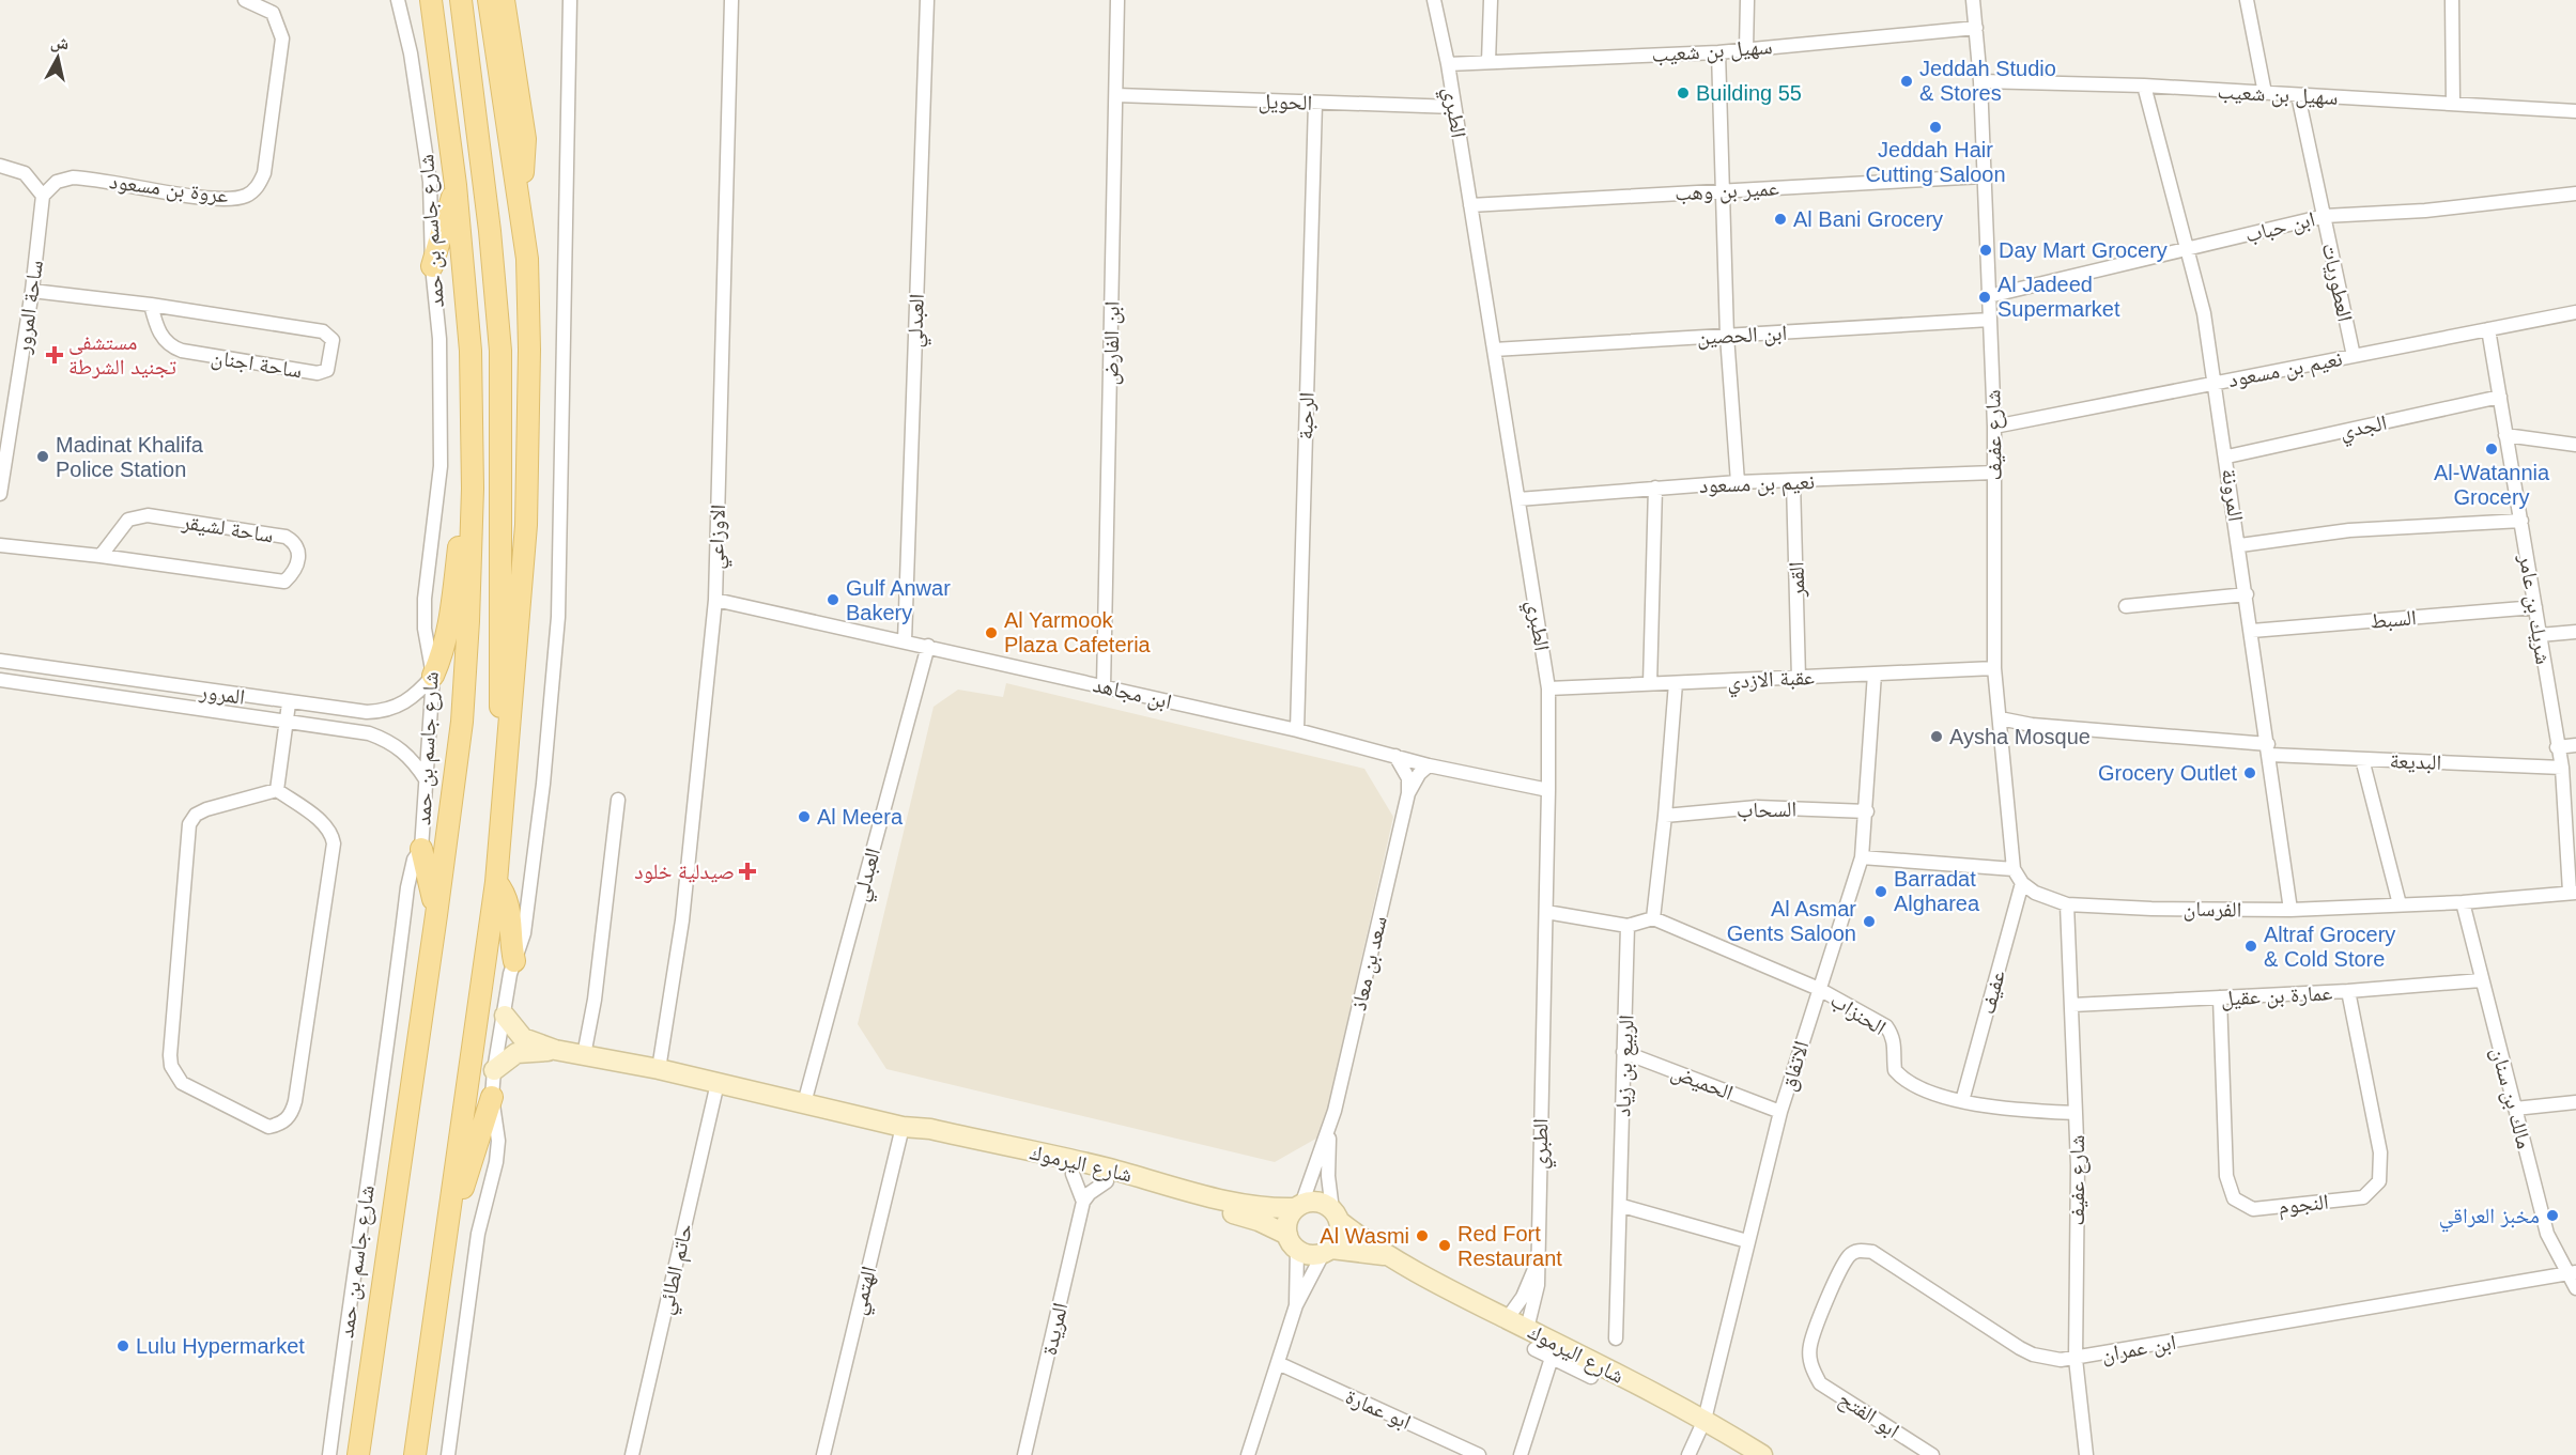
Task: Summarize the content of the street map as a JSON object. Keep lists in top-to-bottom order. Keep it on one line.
{"streets":{"main road":["شارع جاسم بن حمد"],"street":["سهيل بن شعيب","الحويل","الطبري","عروة بن مسعود","عمير بن وهب","ابن حباب","العطوريات","ساحة المرور","العبدلي","ابن الحصين","ابن الفارض","ساحة اجنان","نعيم بن مسعود","الرحبة","الجدي","شارع عفيف","المرونة","ساحة لشيقر","الاوزاعي","القمر","شريك بن عامر","السبط","عقبة الازدي","ابن مجاهد","المرور","البديعة","السحاب","الفرسان","سعد بن معاذ","عفيف","عمارة بن عقيل","الحنزاب","الربيع بن زياد","الاتفاق","الحميض","مالك بن سنان","شارع اليرموك","النجوم","حاتم الطائي","الهتمي","المريدة","ابن عمران","ابو عمارة","ابو الفتح"]},"crossings":[["سهيل بن شعيب","الطبري"],["سهيل بن شعيب","العطوريات"],["سهيل بن شعيب","شارع عفيف"],["سهيل بن شعيب","المرونة"],["الحويل","الطبري"],["الحويل","ابن الفارض"],["الحويل","الرحبة"],["الطبري","عمير بن وهب"],["الطبري","ابن الحصين"],["الطبري","نعيم بن مسعود"],["الطبري","عقبة الازدي"],["الطبري","ابن مجاهد"],["الطبري","شارع اليرموك"],["عروة بن مسعود","ساحة المرور"],["عمير بن وهب","شارع عفيف"],["ابن حباب","العطوريات"],["ابن حباب","شارع عفيف"],["ابن حباب","المرونة"],["شارع جاسم بن حمد","المرور"],["العطوريات","نعيم بن مسعود"],["ساحة المرور","ساحة اجنان"],["العبدلي","ابن مجاهد"],["العبدلي","شارع اليرموك"],["ابن الحصين","شارع عفيف"],["ابن الفارض","ابن مجاهد"],["نعيم بن مسعود","شارع عفيف"],["نعيم بن مسعود","المرونة"],["نعيم بن مسعود","القمر"],["نعيم بن مسعود","شريك بن عامر"],["الرحبة","ابن مجاهد"],["الجدي","المرونة"],["الجدي","شريك بن عامر"],["شارع عفيف","عقبة الازدي"],["شارع عفيف","البديعة"],["شارع عفيف","الفرسان"],["شارع عفيف","عمارة بن عقيل"],["شارع عفيف","الحنزاب"],["شارع عفيف","ابن عمران"],["المرونة","السبط"],["المرونة","البديعة"],["المرونة","الفرسان"],["الاوزاعي","ابن مجاهد"],["الاوزاعي","شارع اليرموك"],["القمر","عقبة الازدي"],["شريك بن عامر","السبط"],["شريك بن عامر","البديعة"],["شريك بن عامر","الفرسان"],["عقبة الازدي","الاتفاق"],["ابن مجاهد","سعد بن معاذ"],["السحاب","الاتفاق"],["الفرسان","عفيف"],["الفرسان","مالك بن سنان"],["سعد بن معاذ","شارع اليرموك"],["عفيف","الحنزاب"],["عمارة بن عقيل","مالك بن سنان"],["عمارة بن عقيل","النجوم"],["الحنزاب","الاتفاق"],["الربيع بن زياد","الحميض"],["الاتفاق","الحميض"],["الاتفاق","شارع اليرموك"],["مالك بن سنان","ابن عمران"],["شارع اليرموك","حاتم الطائي"],["شارع اليرموك","الهتمي"],["ابن عمران","ابو الفتح"]],"places":{"other":["Jeddah Studio & Stores","Building 55","Jeddah Hair Cutting Saloon","Al Bani Grocery","Day Mart Grocery","Al Jadeed Supermarket","Al-Watannia Grocery","Madinat Khalifa Police Station","Gulf Anwar Bakery","Al Yarmook Plaza Cafeteria","Aysha Mosque","Grocery Outlet","Al Meera","Barradat Algharea","Al Asmar Gents Saloon","Altraf Grocery & Cold Store","مخبز العراقي","Al Wasmi","Red Fort Restaurant","Lulu Hypermarket"],"health":["مستشفى تجنيد الشرطة","صيدلية خلود"]},"north":"top"}
